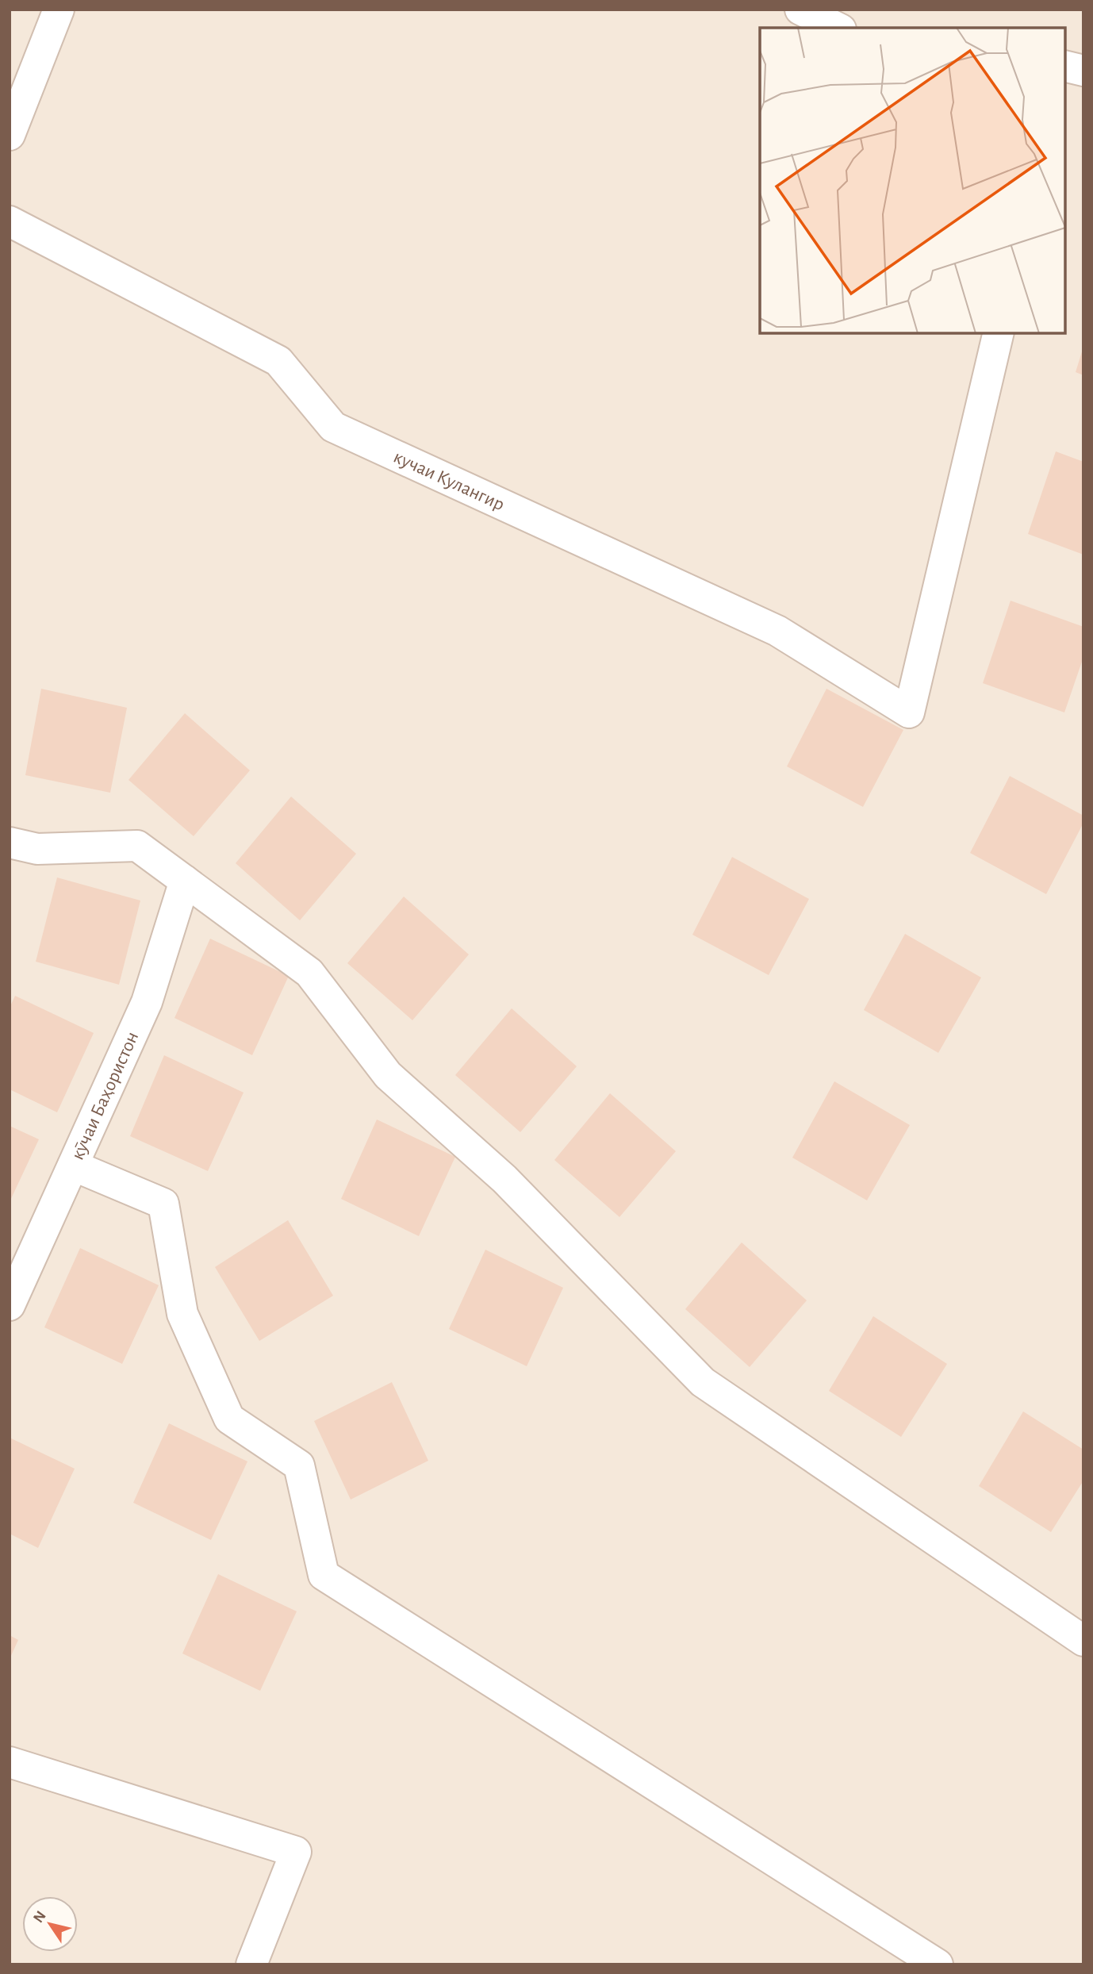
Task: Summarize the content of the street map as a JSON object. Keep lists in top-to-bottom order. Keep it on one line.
{"streets":{"street":["кучаи Кулангир","кӯчаи Баҳористон"]},"north":"top left"}
